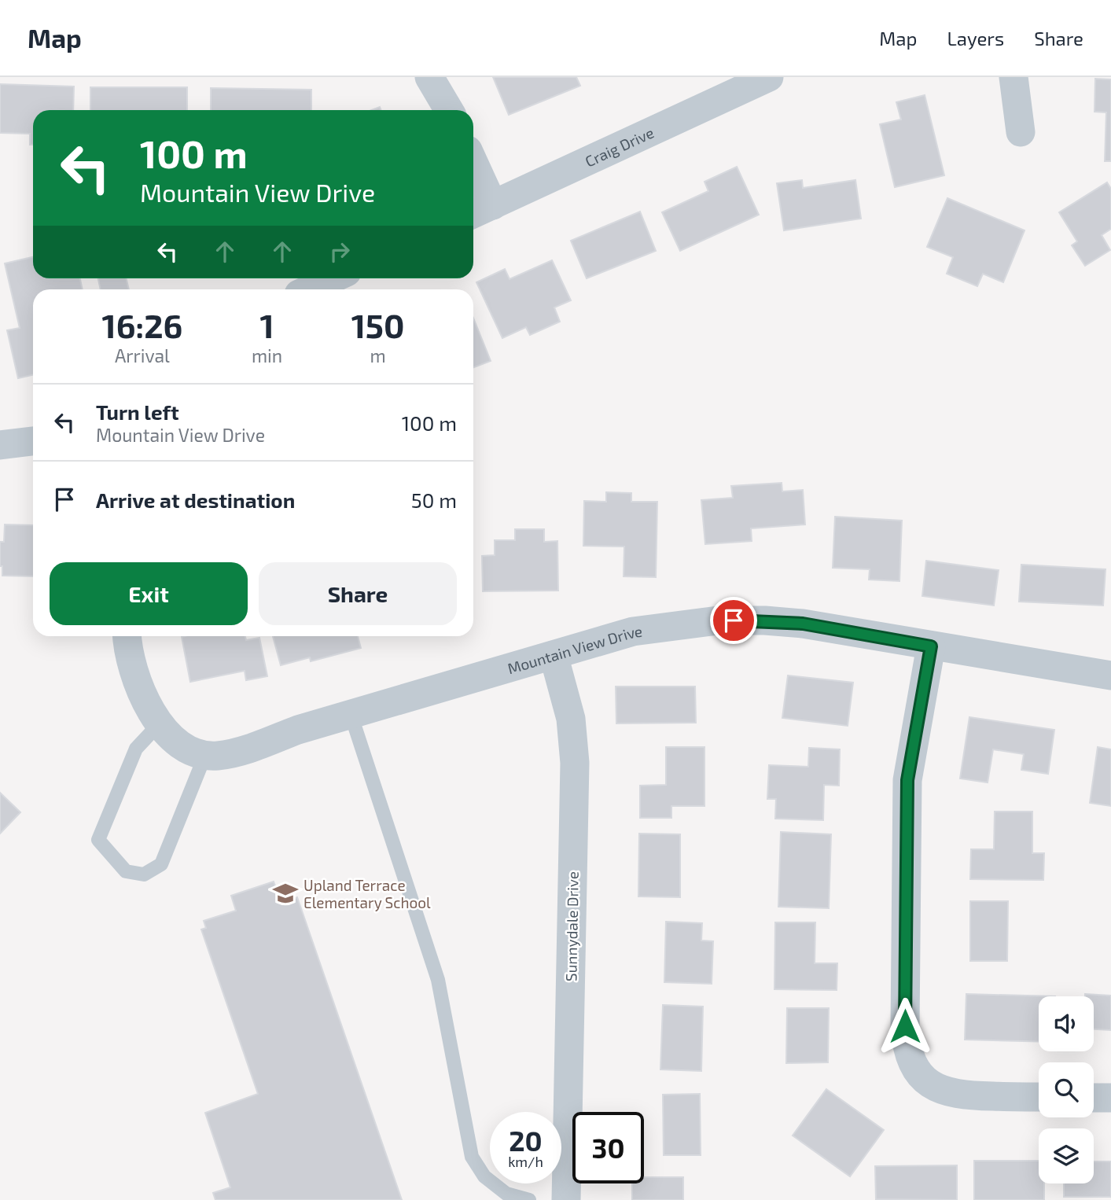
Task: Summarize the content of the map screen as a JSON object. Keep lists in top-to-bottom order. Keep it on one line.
{"streets":{"street":["Craig Drive","Mountain View Drive","Sunnydale Drive"]},"crossings":[["Mountain View Drive","Sunnydale Drive"]],"places":{"school or university":["Upland Terrace Elementary School"]},"page":{"header":"Map","nav":["Map","Layers","Share"],"turn":["100 m","Mountain View Drive"],"eta":["16:26","Arrival","1","min","150","m"],"list":[{"name":"Turn left","note":"Mountain View Drive","value":"100 m"},{"name":"Arrive at destination","value":"50 m"}],"buttons":["Exit","Share"],"speed":"20 km/h","limit":"30"}}
